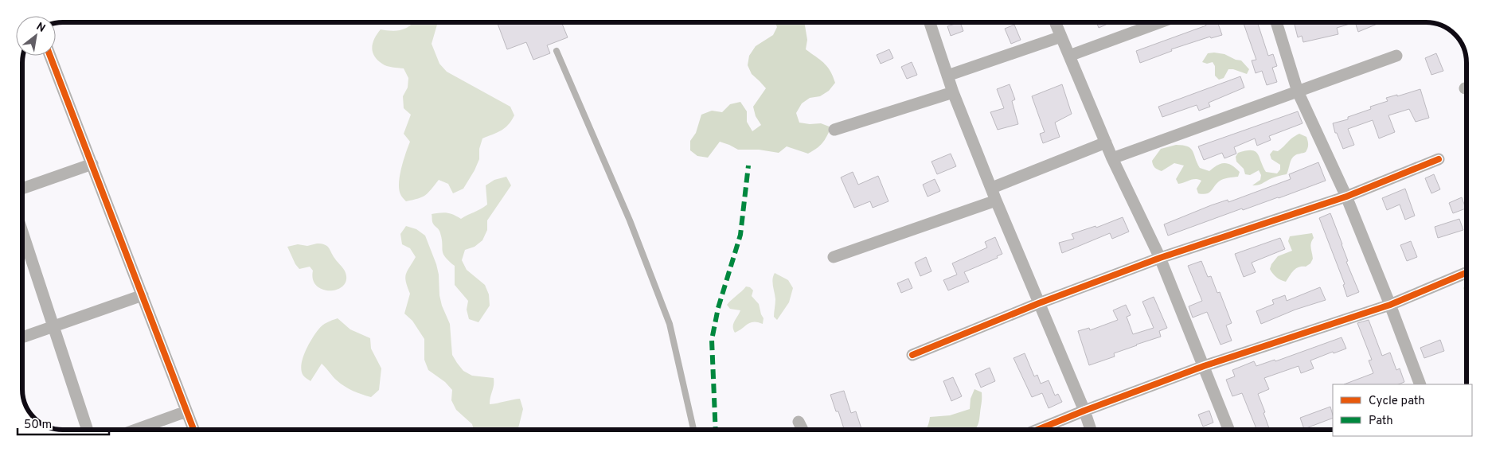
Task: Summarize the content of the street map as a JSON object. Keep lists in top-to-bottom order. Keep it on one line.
{"legend":["Cycle path","Path"],"scale_bar":"50 m","north":"top right"}
